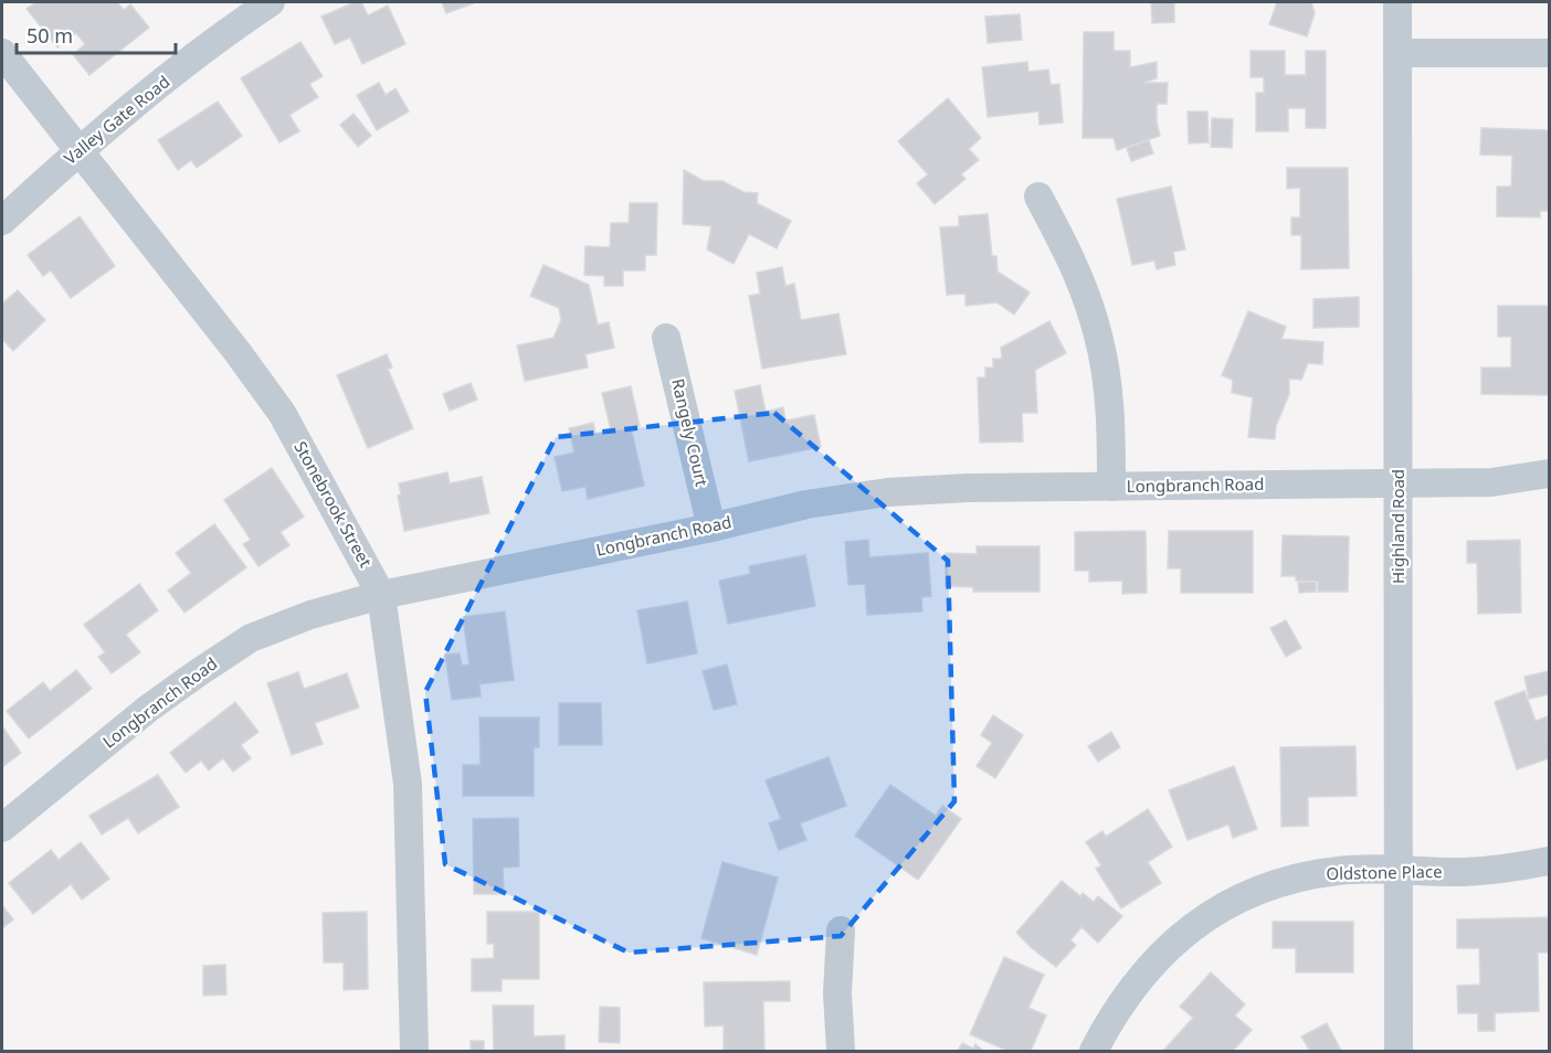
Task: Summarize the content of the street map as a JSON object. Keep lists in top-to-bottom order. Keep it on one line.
{"streets":{"street":["Valley Gate Road","Rangely Court","Longbranch Road","Stonebrook Street","Highland Road","Oldstone Place"]},"crossings":[["Valley Gate Road","Stonebrook Street"],["Rangely Court","Longbranch Road"],["Longbranch Road","Stonebrook Street"],["Longbranch Road","Highland Road"],["Highland Road","Oldstone Place"]],"scale_bar":"50 m"}
